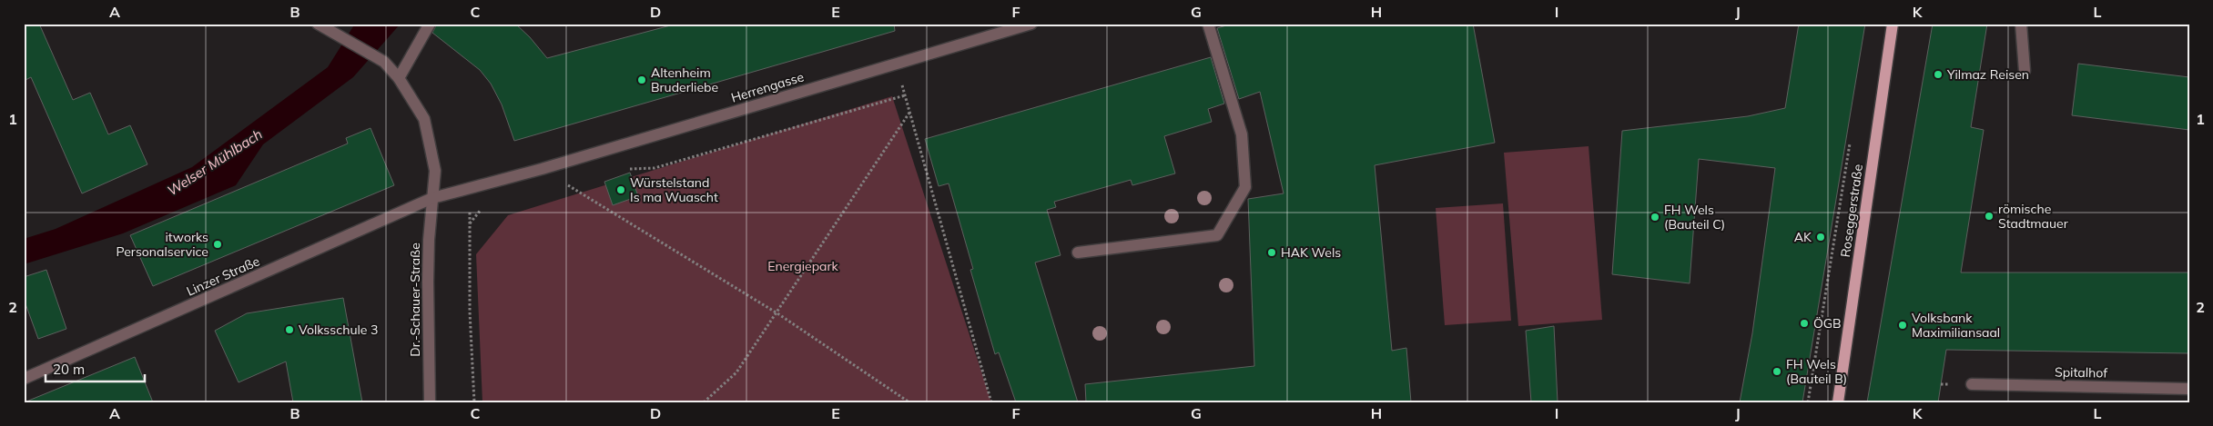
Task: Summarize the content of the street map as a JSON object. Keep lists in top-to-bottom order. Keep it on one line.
{"streets":{"main road":["Roseggerstraße"],"street":["Herrengasse","Linzer Straße","Dr.-Schauer-Straße","Spitalhof"]},"crossings":[["Herrengasse","Linzer Straße"],["Herrengasse","Dr.-Schauer-Straße"],["Linzer Straße","Dr.-Schauer-Straße"]],"water":["Welser Mühlbach"],"parks":["Energiepark"],"places":["Yilmaz Reisen","Altenheim Bruderliebe","Würstelstand Is ma Wuascht","römische Stadtmauer","FH Wels (Bauteil C)","AK","itworks Personalservice","HAK Wels","ÖGB","Volksbank Maximiliansaal","Volksschule 3","FH Wels (Bauteil B)"],"scale_bar":"20 m","grid":{"columns":["A","B","C","D","E","F","G","H","I","J","K","L"],"rows":["1","2"]}}
